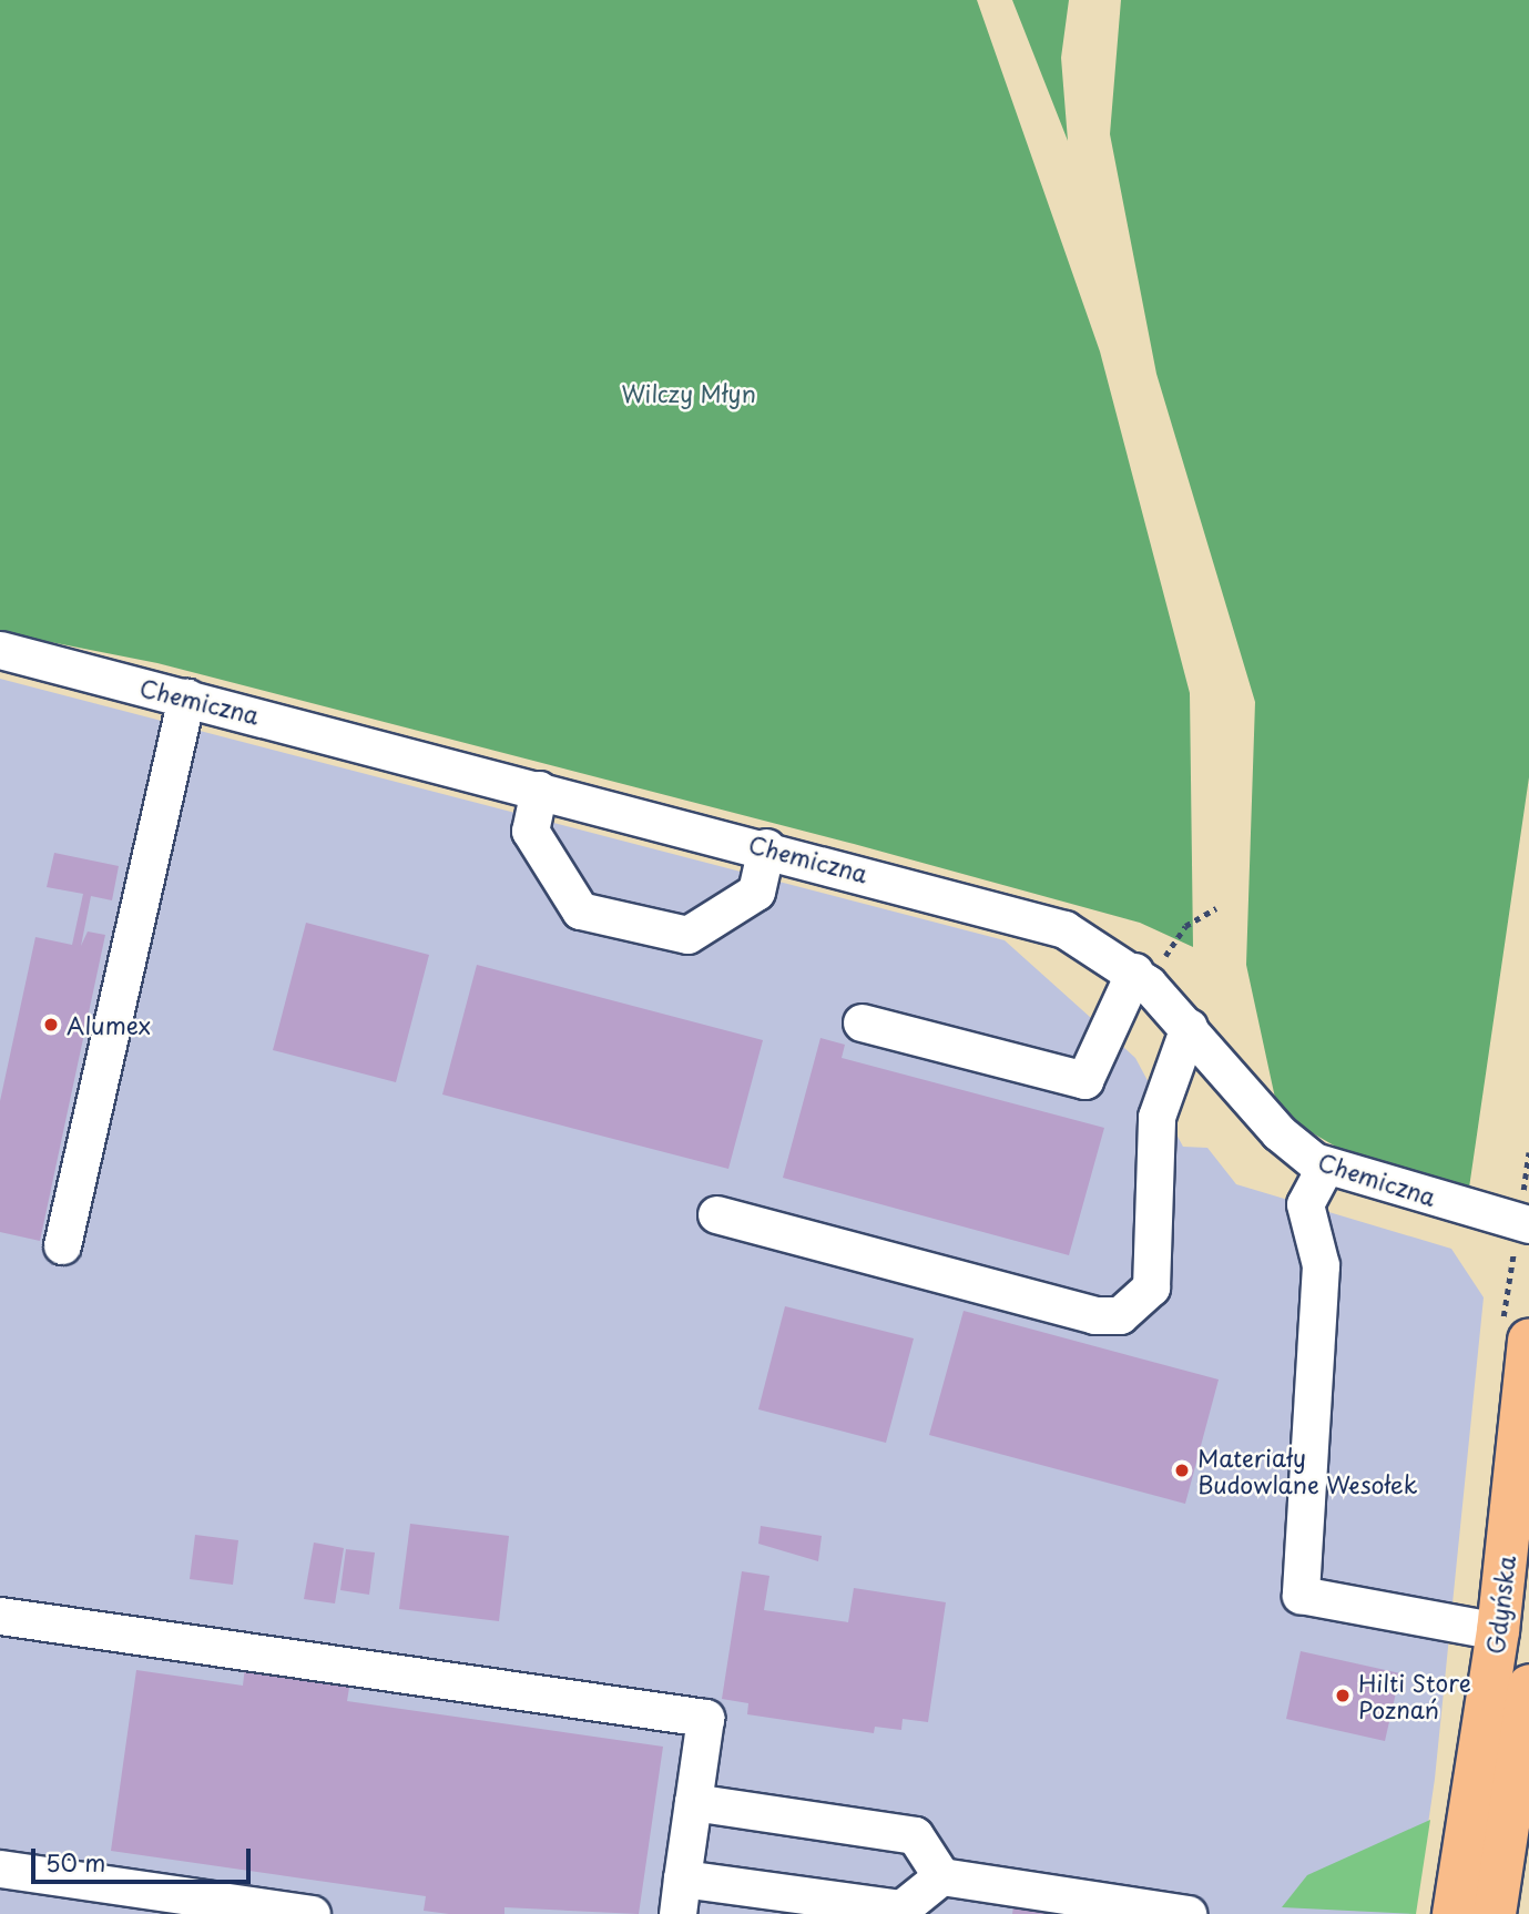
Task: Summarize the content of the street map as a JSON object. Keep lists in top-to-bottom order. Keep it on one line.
{"streets":{"main road":["Gdyńska"],"street":["Chemiczna"]},"parks":["Wilczy Młyn"],"places":["Alumex","Materiały Budowlane Wesołek","Hilti Store Poznań"],"scale_bar":"50 m"}
